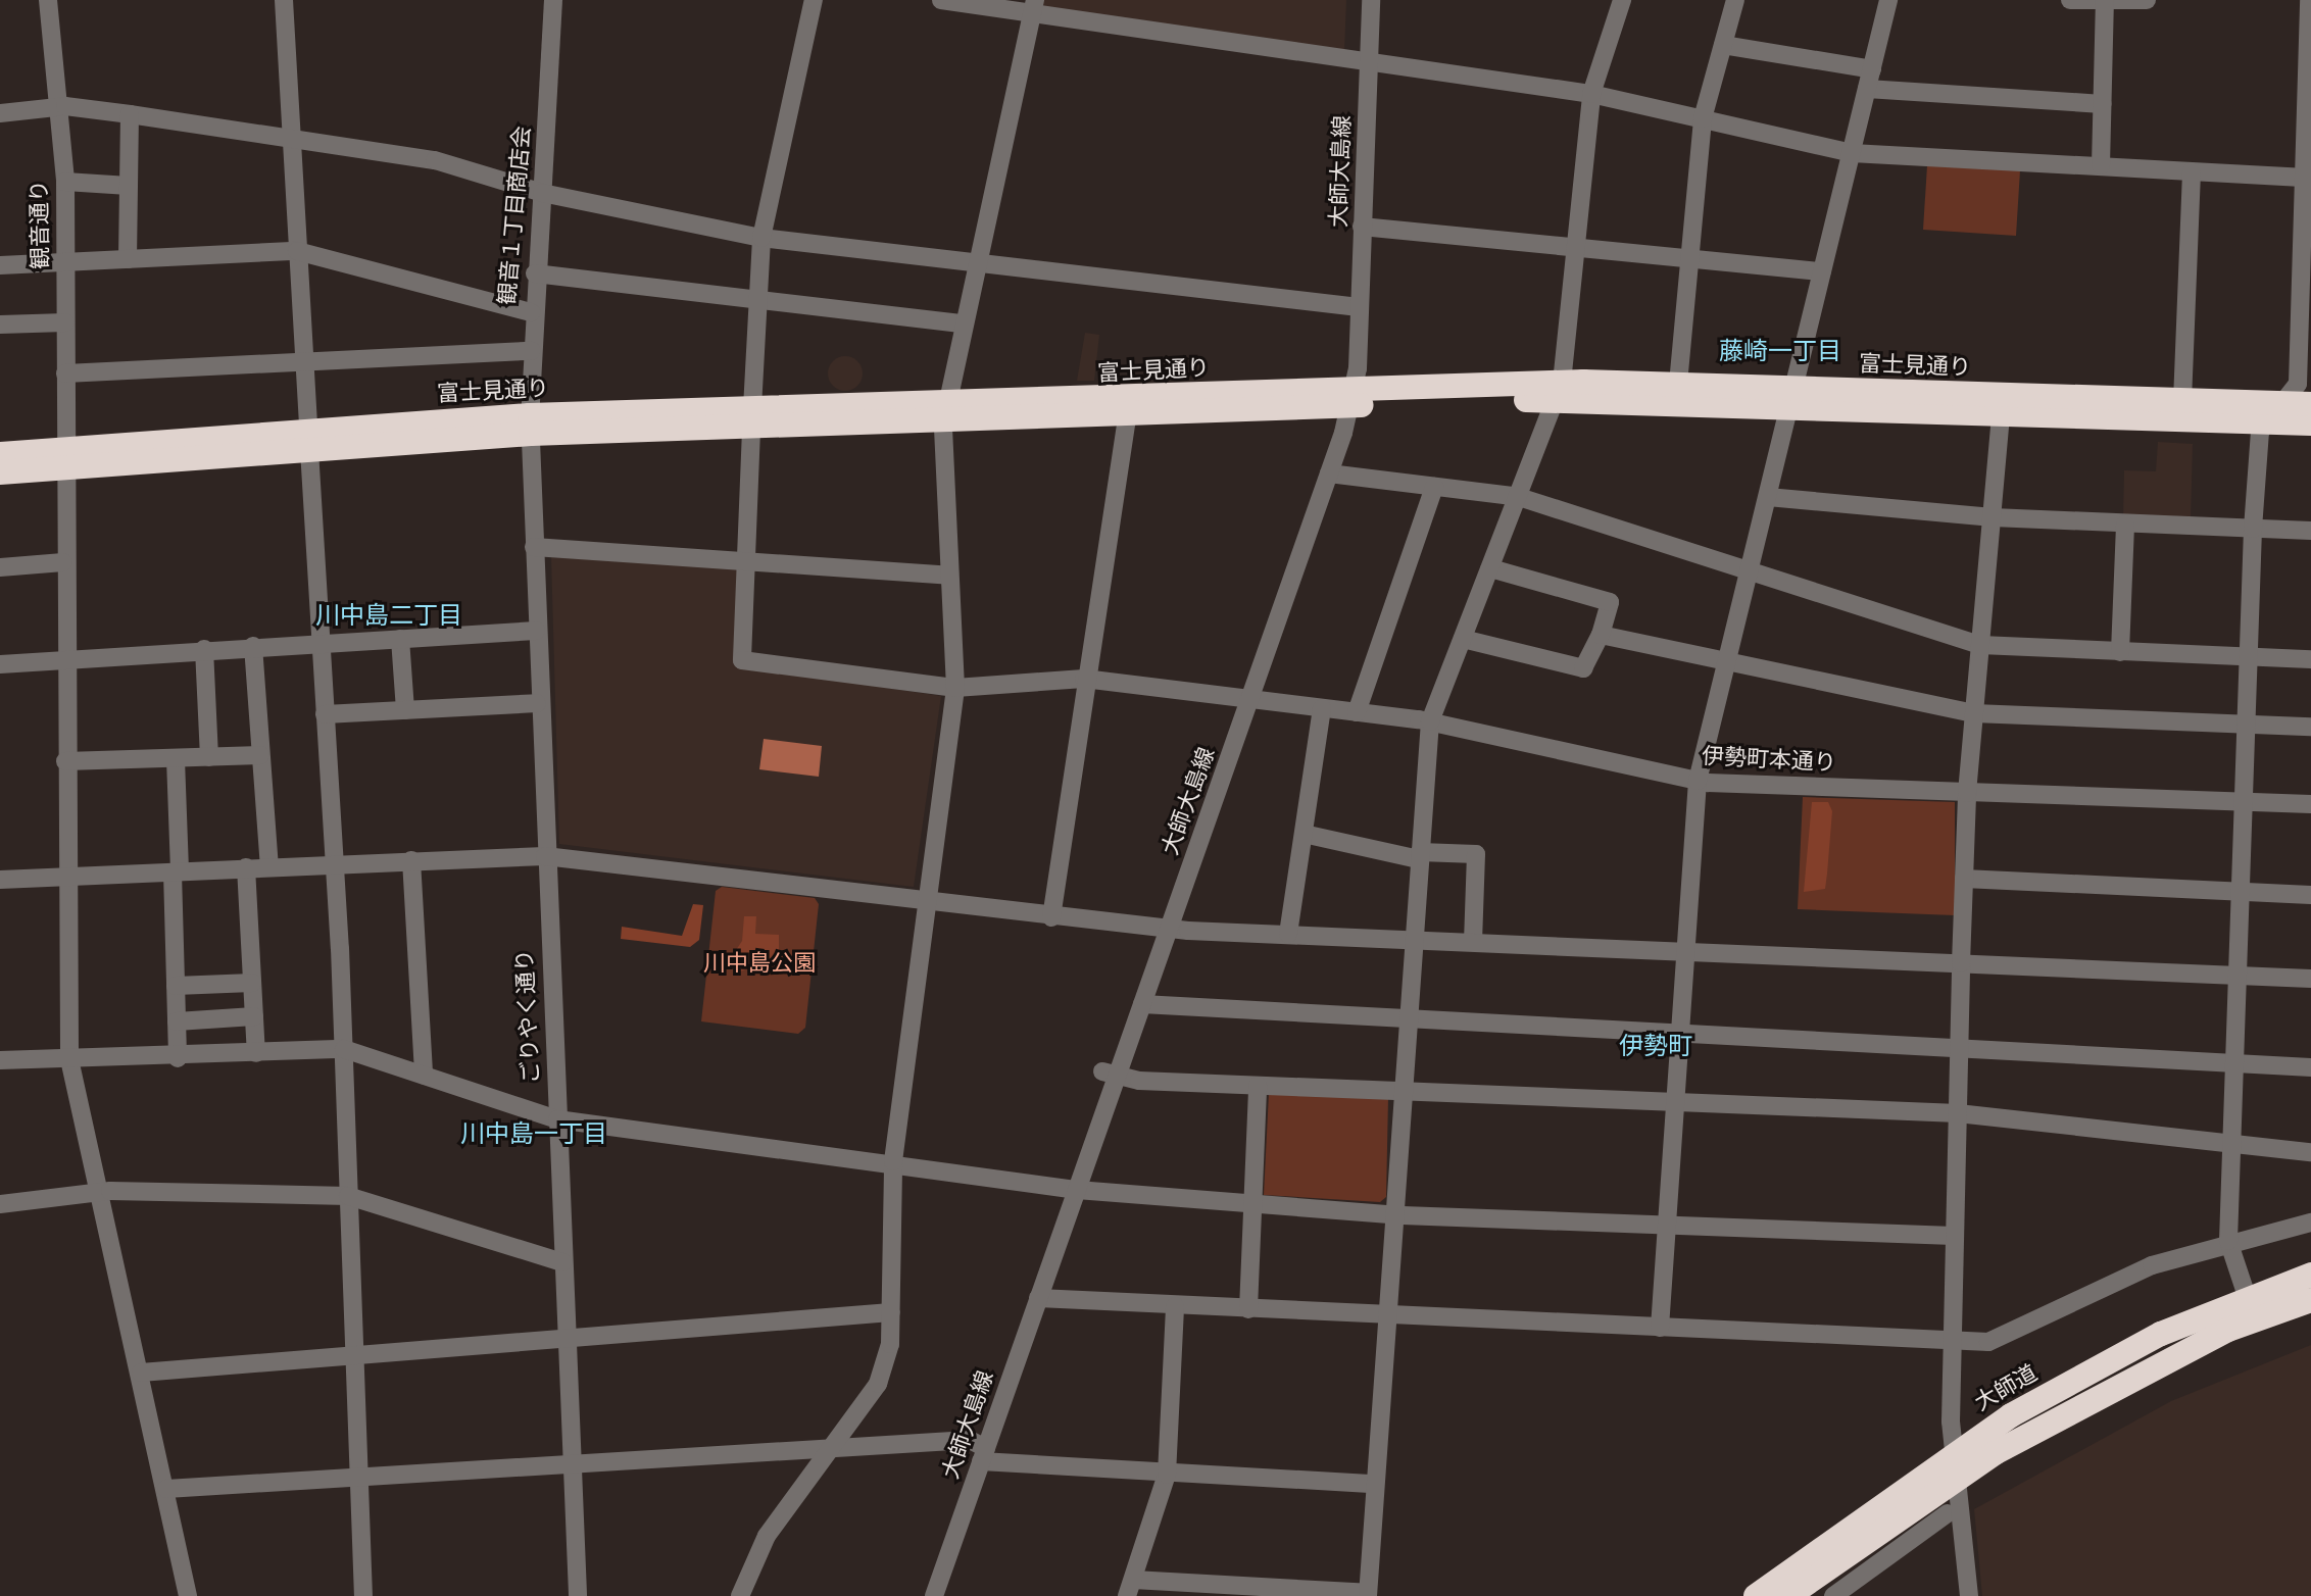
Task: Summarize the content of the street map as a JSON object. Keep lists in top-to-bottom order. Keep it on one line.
{"streets":{"highway":["富士見通り","大師道"],"street":["大師大島線","観音１丁目商店会","観音通り","伊勢町本通り","ごりやく通り"]},"crossings":[["大師大島線","富士見通り"],["大師大島線","伊勢町本通り"],["観音１丁目商店会","富士見通り"],["観音１丁目商店会","ごりやく通り"],["観音通り","富士見通り"],["富士見通り","ごりやく通り"]],"districts":["藤崎一丁目","川中島二丁目","伊勢町","川中島一丁目"],"parks":["川中島公園"]}
